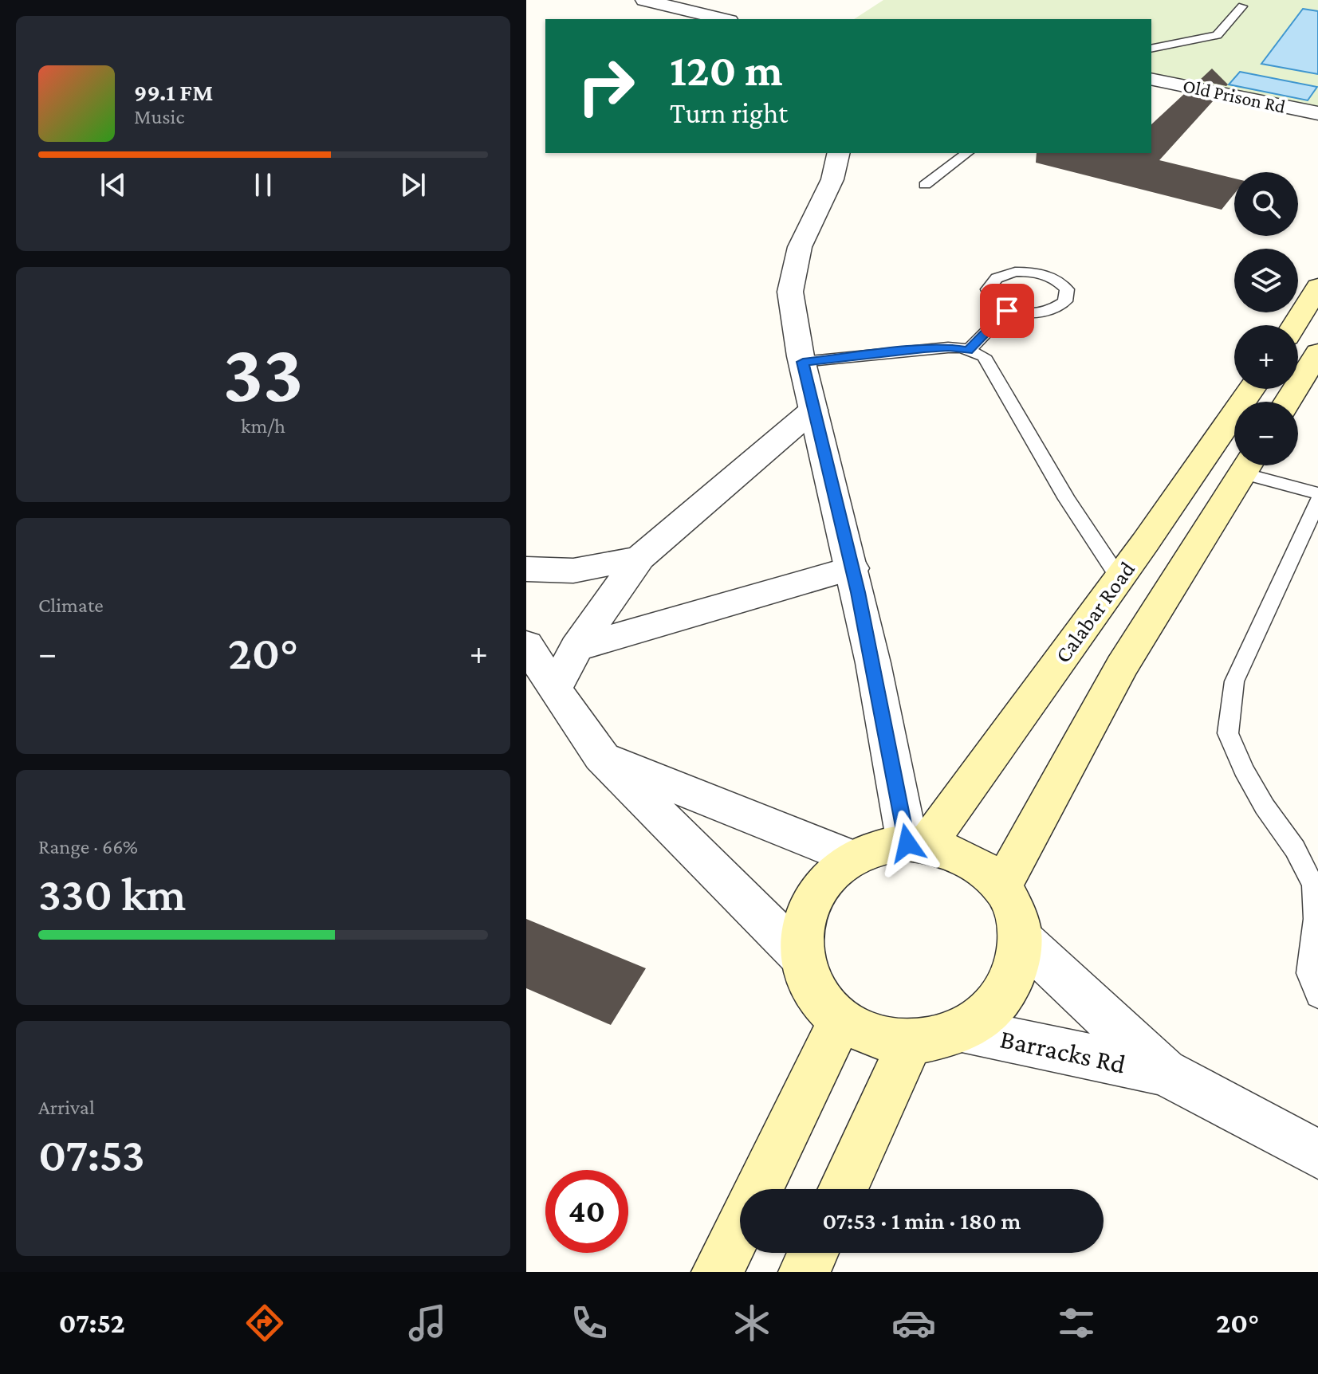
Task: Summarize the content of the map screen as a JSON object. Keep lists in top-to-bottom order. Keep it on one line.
{"streets":{"main road":["Calabar Road"],"street":["Old Prison Rd","Barracks Rd"]},"crossings":[["Calabar Road","Barracks Rd"]],"page":{"turn":["120 m","Turn right"],"song":["99.1 FM","Music"],"map_buttons":["+","−"],"tile":[["33","km/h"],"Climate",["Range · 66%","330 km"],["Arrival","07:53"]],"heat":["−","20°","+"],"limit":"40","trip":"07:53 · 1 min · 180 m","tabs":["07:52","20°"]}}
